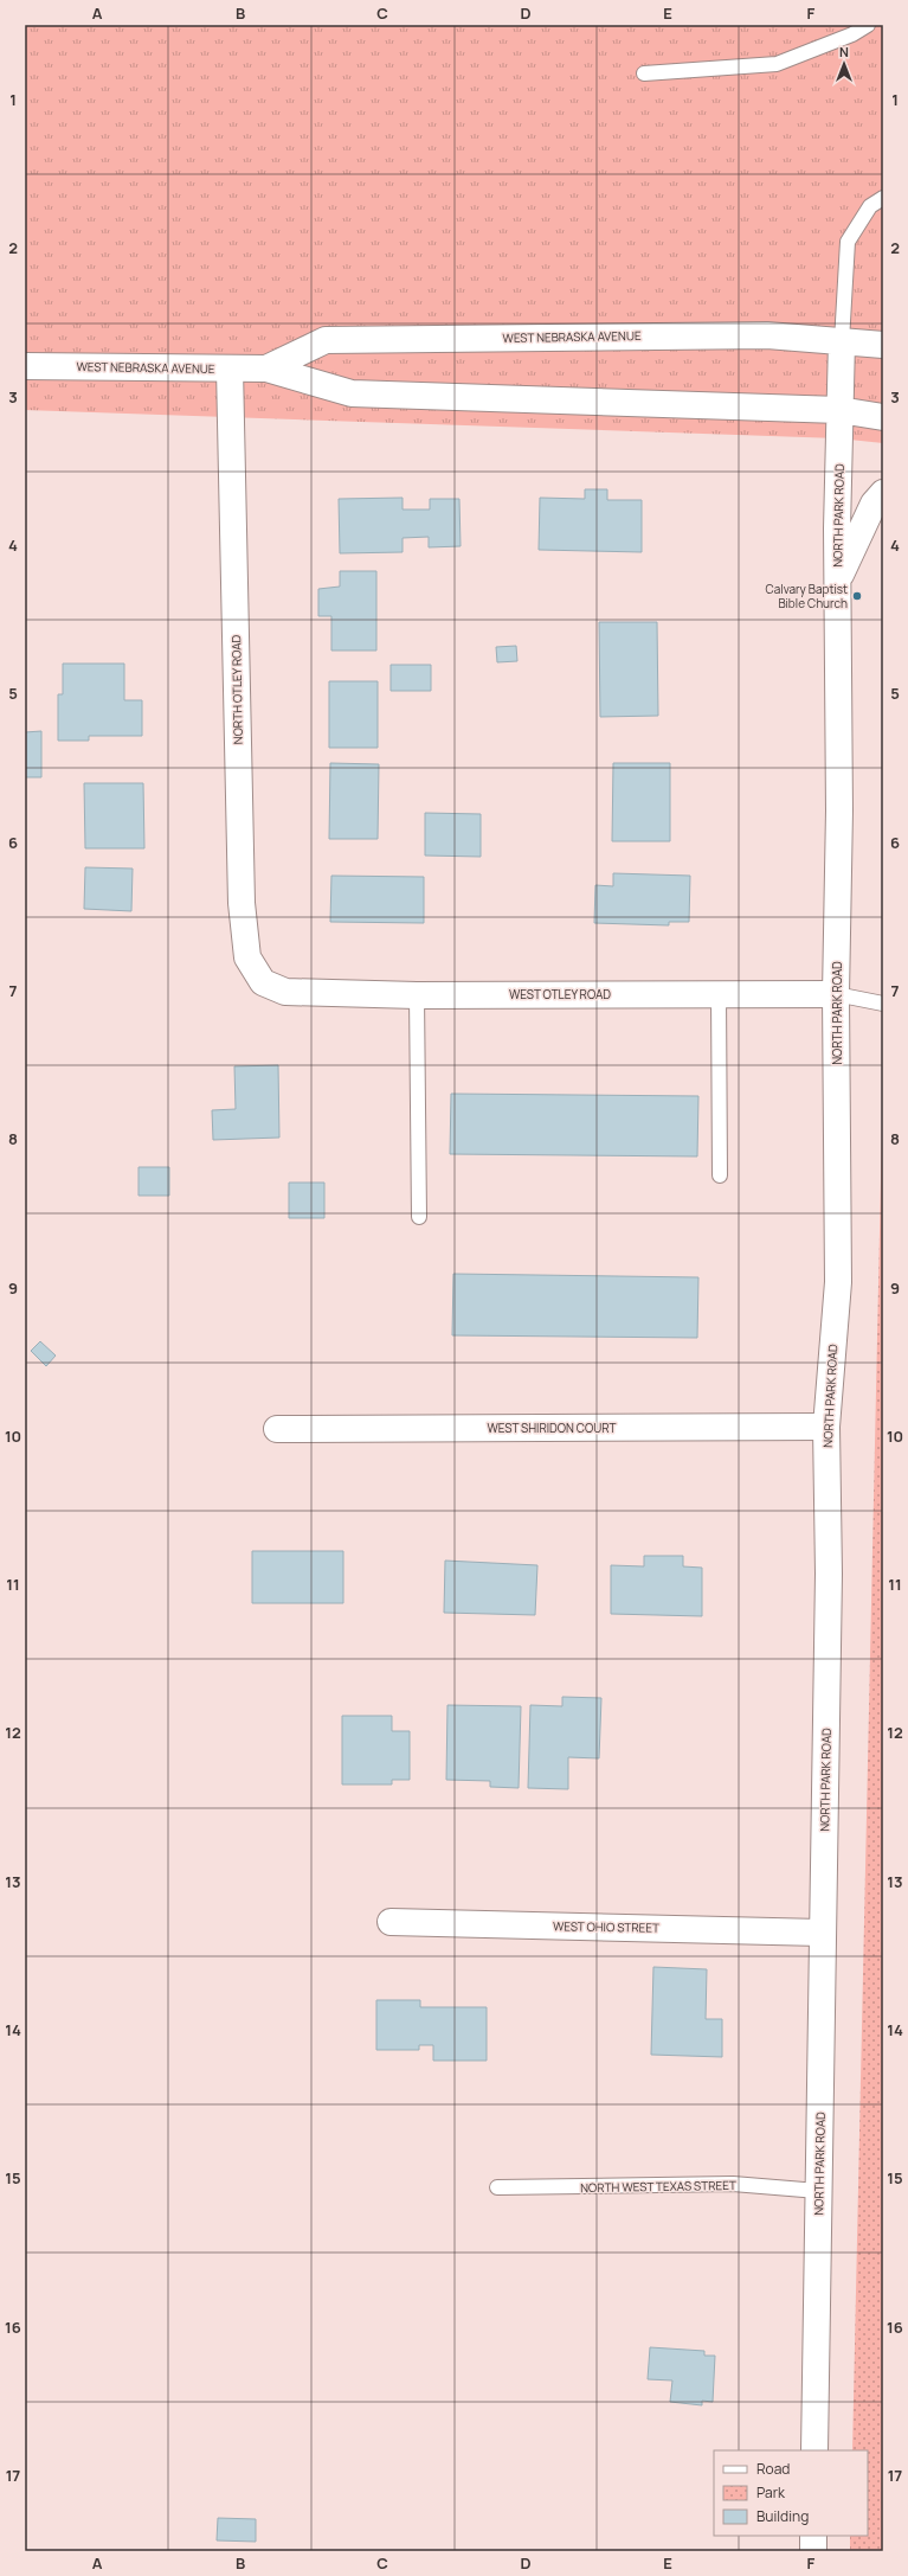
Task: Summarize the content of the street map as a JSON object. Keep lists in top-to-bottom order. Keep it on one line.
{"streets":{"street":["WEST NEBRASKA AVENUE","NORTH PARK ROAD","NORTH OTLEY ROAD","WEST OTLEY ROAD","WEST SHIRIDON COURT","WEST OHIO STREET"],"lane":["NORTH WEST TEXAS STREET"]},"crossings":[["WEST NEBRASKA AVENUE","NORTH PARK ROAD"],["WEST NEBRASKA AVENUE","NORTH OTLEY ROAD"],["NORTH PARK ROAD","WEST OTLEY ROAD"],["NORTH PARK ROAD","WEST SHIRIDON COURT"],["NORTH PARK ROAD","WEST OHIO STREET"],["NORTH PARK ROAD","NORTH WEST TEXAS STREET"],["NORTH OTLEY ROAD","WEST OTLEY ROAD"]],"places":["Calvary Baptist Bible Church"],"legend":["Road","Park","Building"],"north":"top","grid":{"columns":["A","B","C","D","E","F"],"rows":["1","2","3","4","5","6","7","8","9","10","11","12","13","14","15","16","17"]}}
